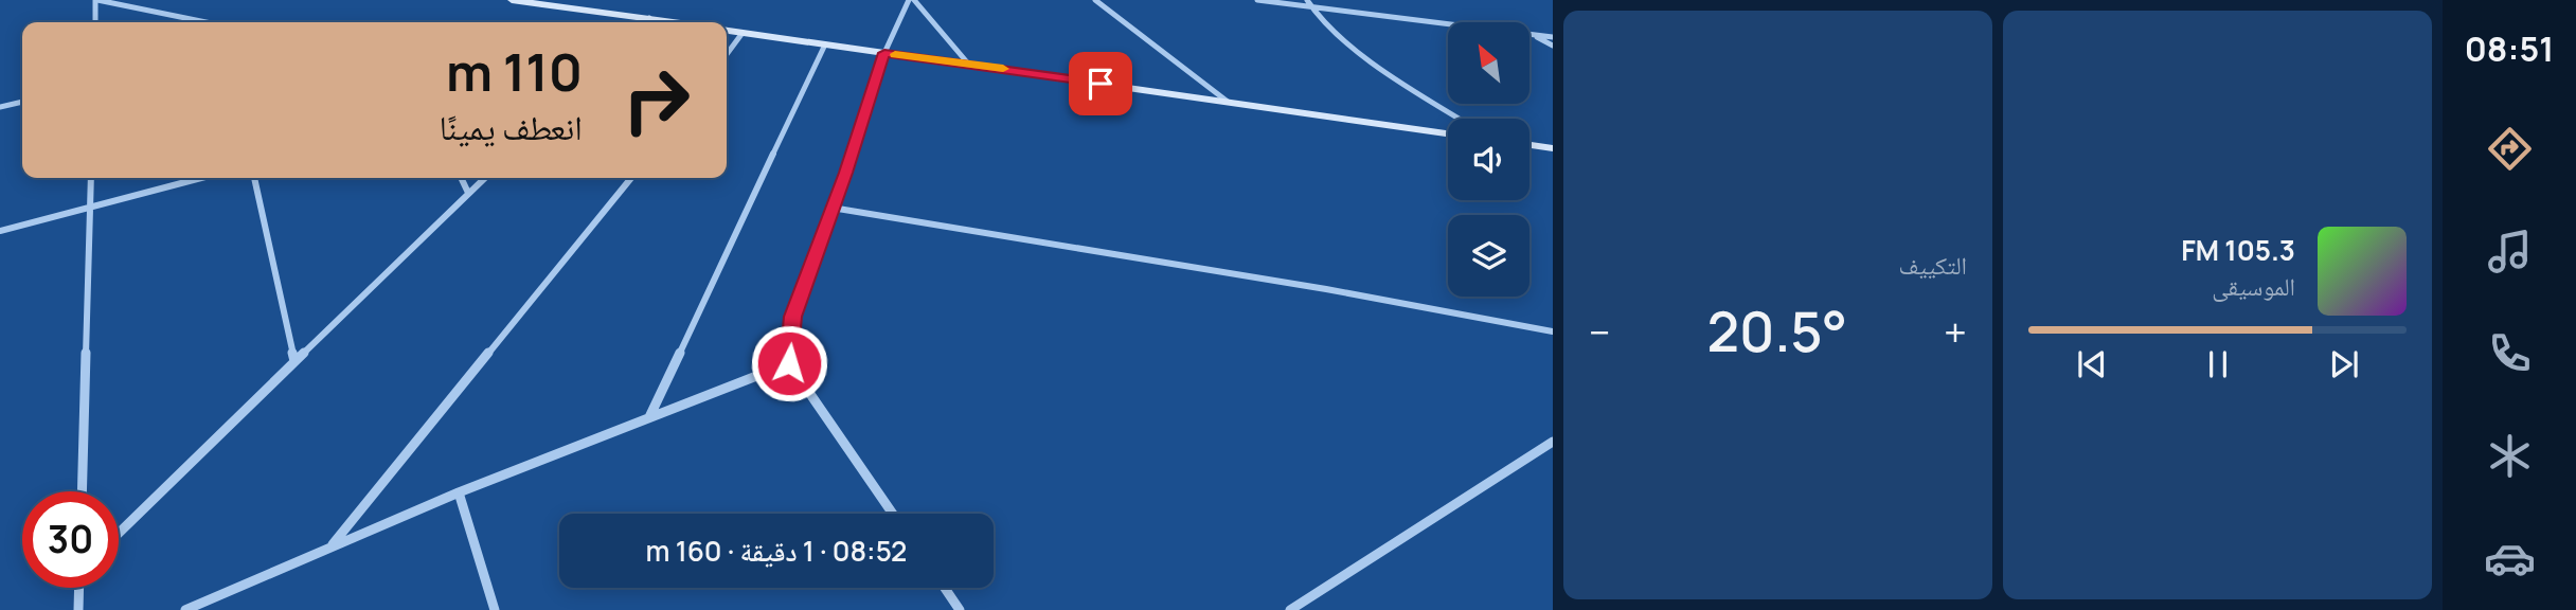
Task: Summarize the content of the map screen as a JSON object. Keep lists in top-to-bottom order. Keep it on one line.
{"north":"top left","page":{"tabs":"08:51","tile":"التكييف","turn":["110 m","انعطف يمينًا"],"song":["105.3 FM","الموسيقى"],"heat":["−","20.5°","+"],"limit":"30","trip":"08:52 · 1 دقيقة · 160 m"}}
